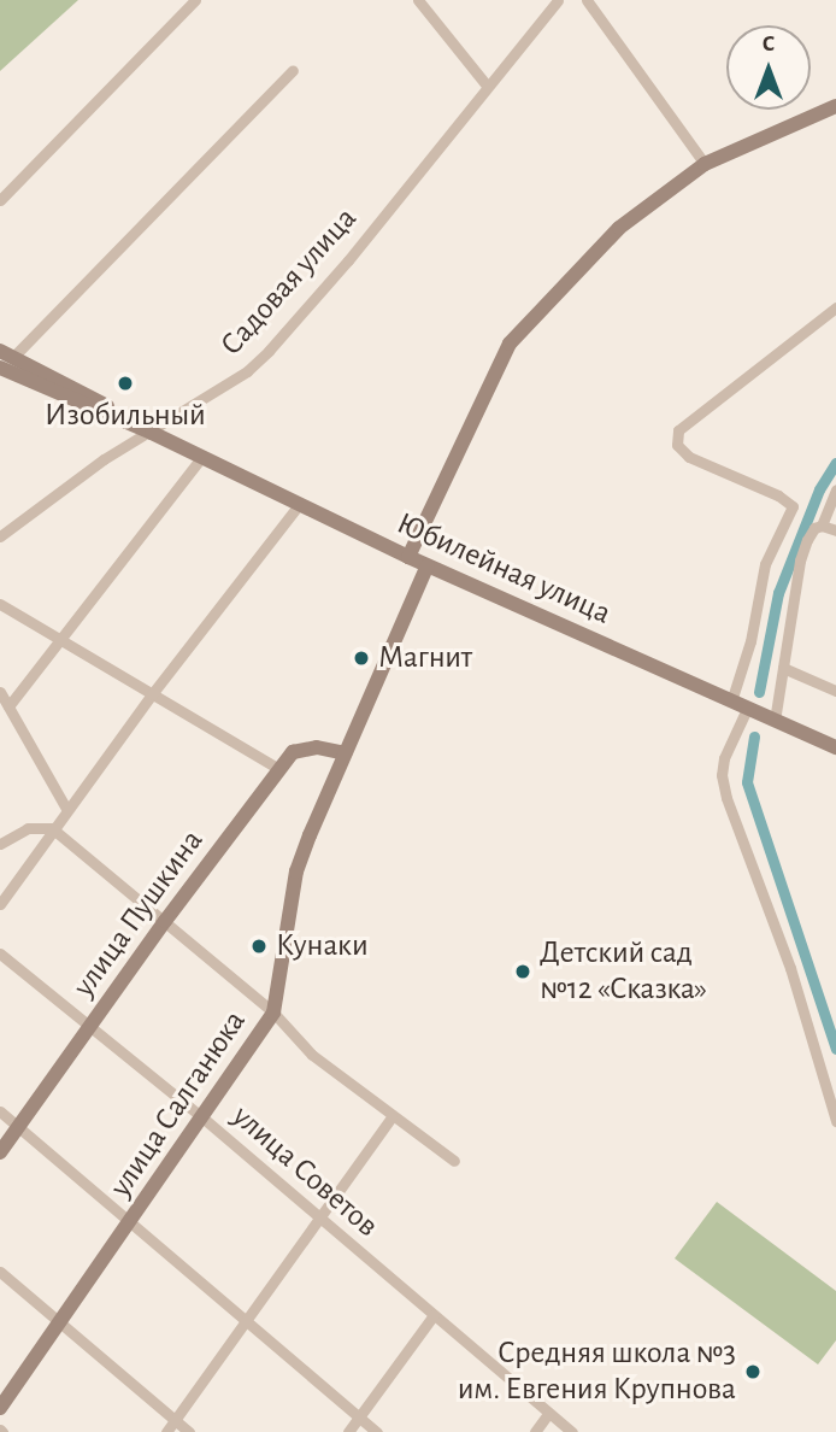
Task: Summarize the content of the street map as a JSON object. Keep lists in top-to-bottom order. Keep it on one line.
{"streets":{"main road":["Юбилейная улица","улица Пушкина","улица Салганюка"],"street":["Садовая улица","улица Советов"]},"crossings":[["Садовая улица","Юбилейная улица"],["Юбилейная улица","улица Салганюка"],["улица Пушкина","улица Салганюка"],["улица Пушкина","улица Советов"],["улица Салганюка","улица Советов"]],"places":["Изобильный","Магнит","Кунаки","Детский сад №12 «Сказка»","Средняя школа №3 им. Евгения Крупнова"],"north":"top"}
